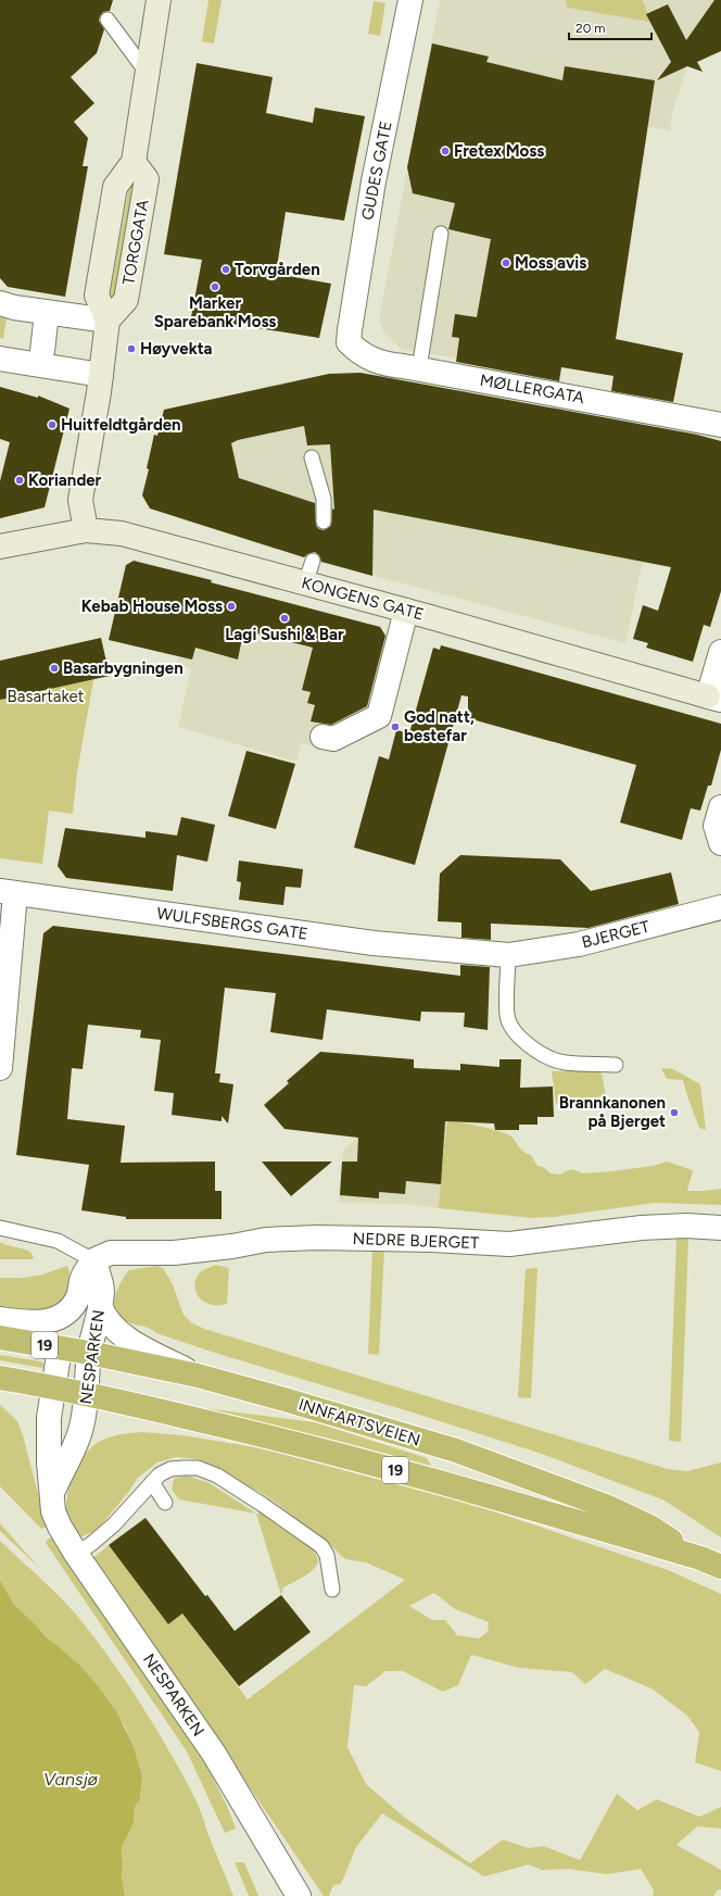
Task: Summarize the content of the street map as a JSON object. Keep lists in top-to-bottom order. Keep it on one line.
{"streets":{"highway":["19","INNFARTSVEIEN"],"street":["GUDES GATE","TORGGATA","MØLLERGATA","KONGENS GATE","WULFSBERGS GATE","BJERGET","NEDRE BJERGET","NESPARKEN"]},"crossings":[["GUDES GATE","MØLLERGATA"],["WULFSBERGS GATE","BJERGET"],["NEDRE BJERGET","NESPARKEN"],["NESPARKEN","INNFARTSVEIEN"]],"water":["Vansjø"],"parks":["Basartaket"],"places":["Fretex Moss","Moss avis","Torvgården","Marker Sparebank Moss","Høyvekta","Huitfeldtgården","Koriander","Kebab House Moss","Lagi Sushi & Bar","Basarbygningen","God natt, bestefar","Brannkanonen på Bjerget"],"scale_bar":"20 m"}
